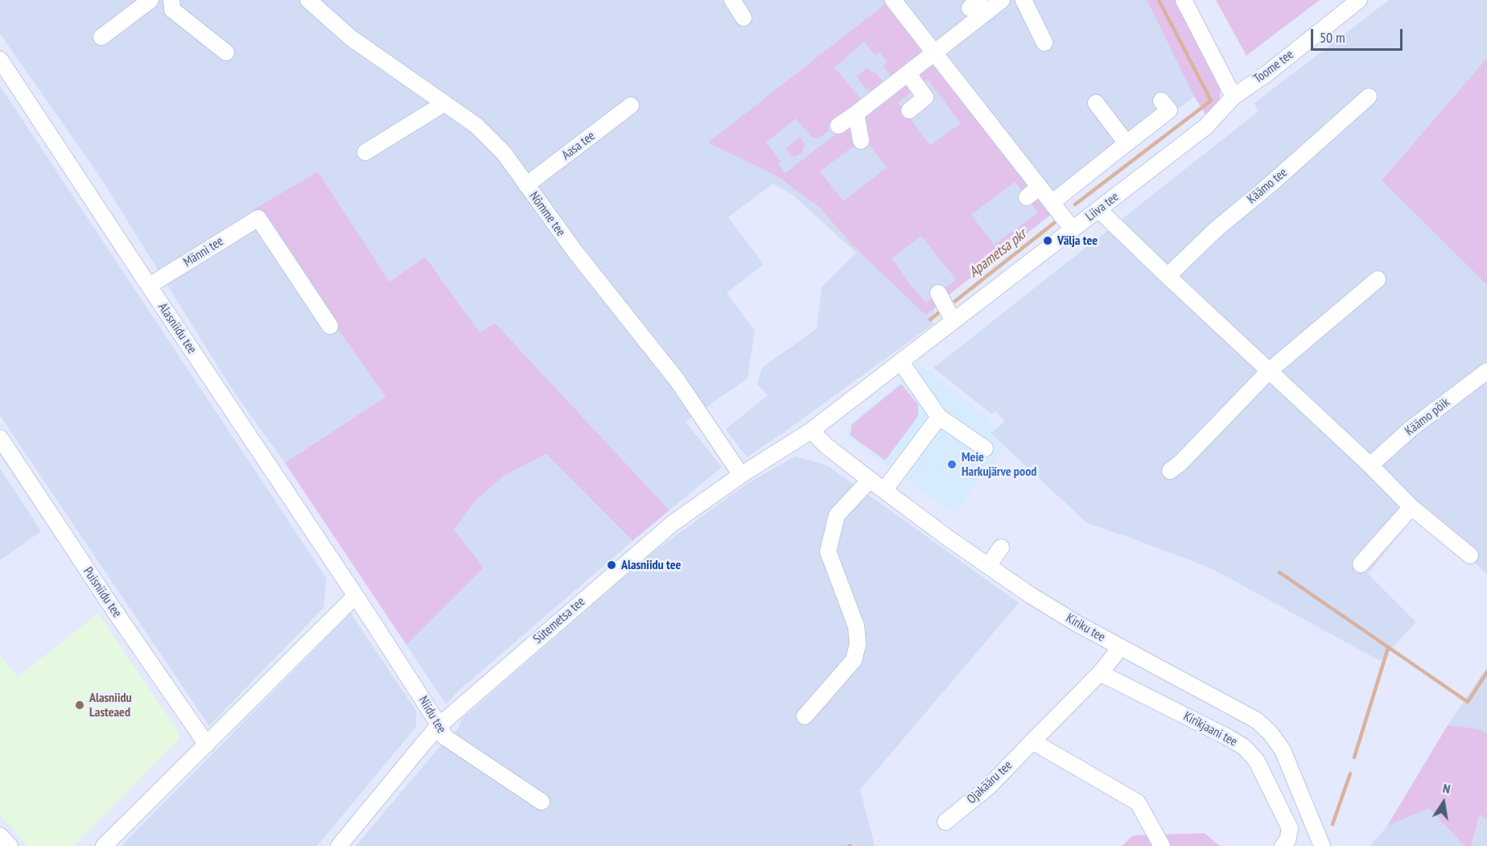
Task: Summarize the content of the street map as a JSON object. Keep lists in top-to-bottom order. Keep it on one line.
{"streets":{"street":["Toome tee","Aasa tee","Käämo tee","Liiva tee","Nõmme tee","Männi tee","Alasniidu tee","Käämo põik","Puisniidu tee","Sütemetsa tee","Kiriku tee","Niidu tee","Kirikjaani tee","Ojakääru tee"]},"crossings":[["Toome tee","Liiva tee"],["Aasa tee","Nõmme tee"],["Liiva tee","Sütemetsa tee"],["Liiva tee","Kiriku tee"],["Nõmme tee","Sütemetsa tee"],["Männi tee","Alasniidu tee"],["Alasniidu tee","Niidu tee"],["Sütemetsa tee","Kiriku tee"],["Sütemetsa tee","Niidu tee"]],"water":["Apametsa pkr"],"places":["Välja tee","Meie Harkujärve pood","Alasniidu tee","Alasniidu Lasteaed"],"scale_bar":"50 m","north":"top"}
